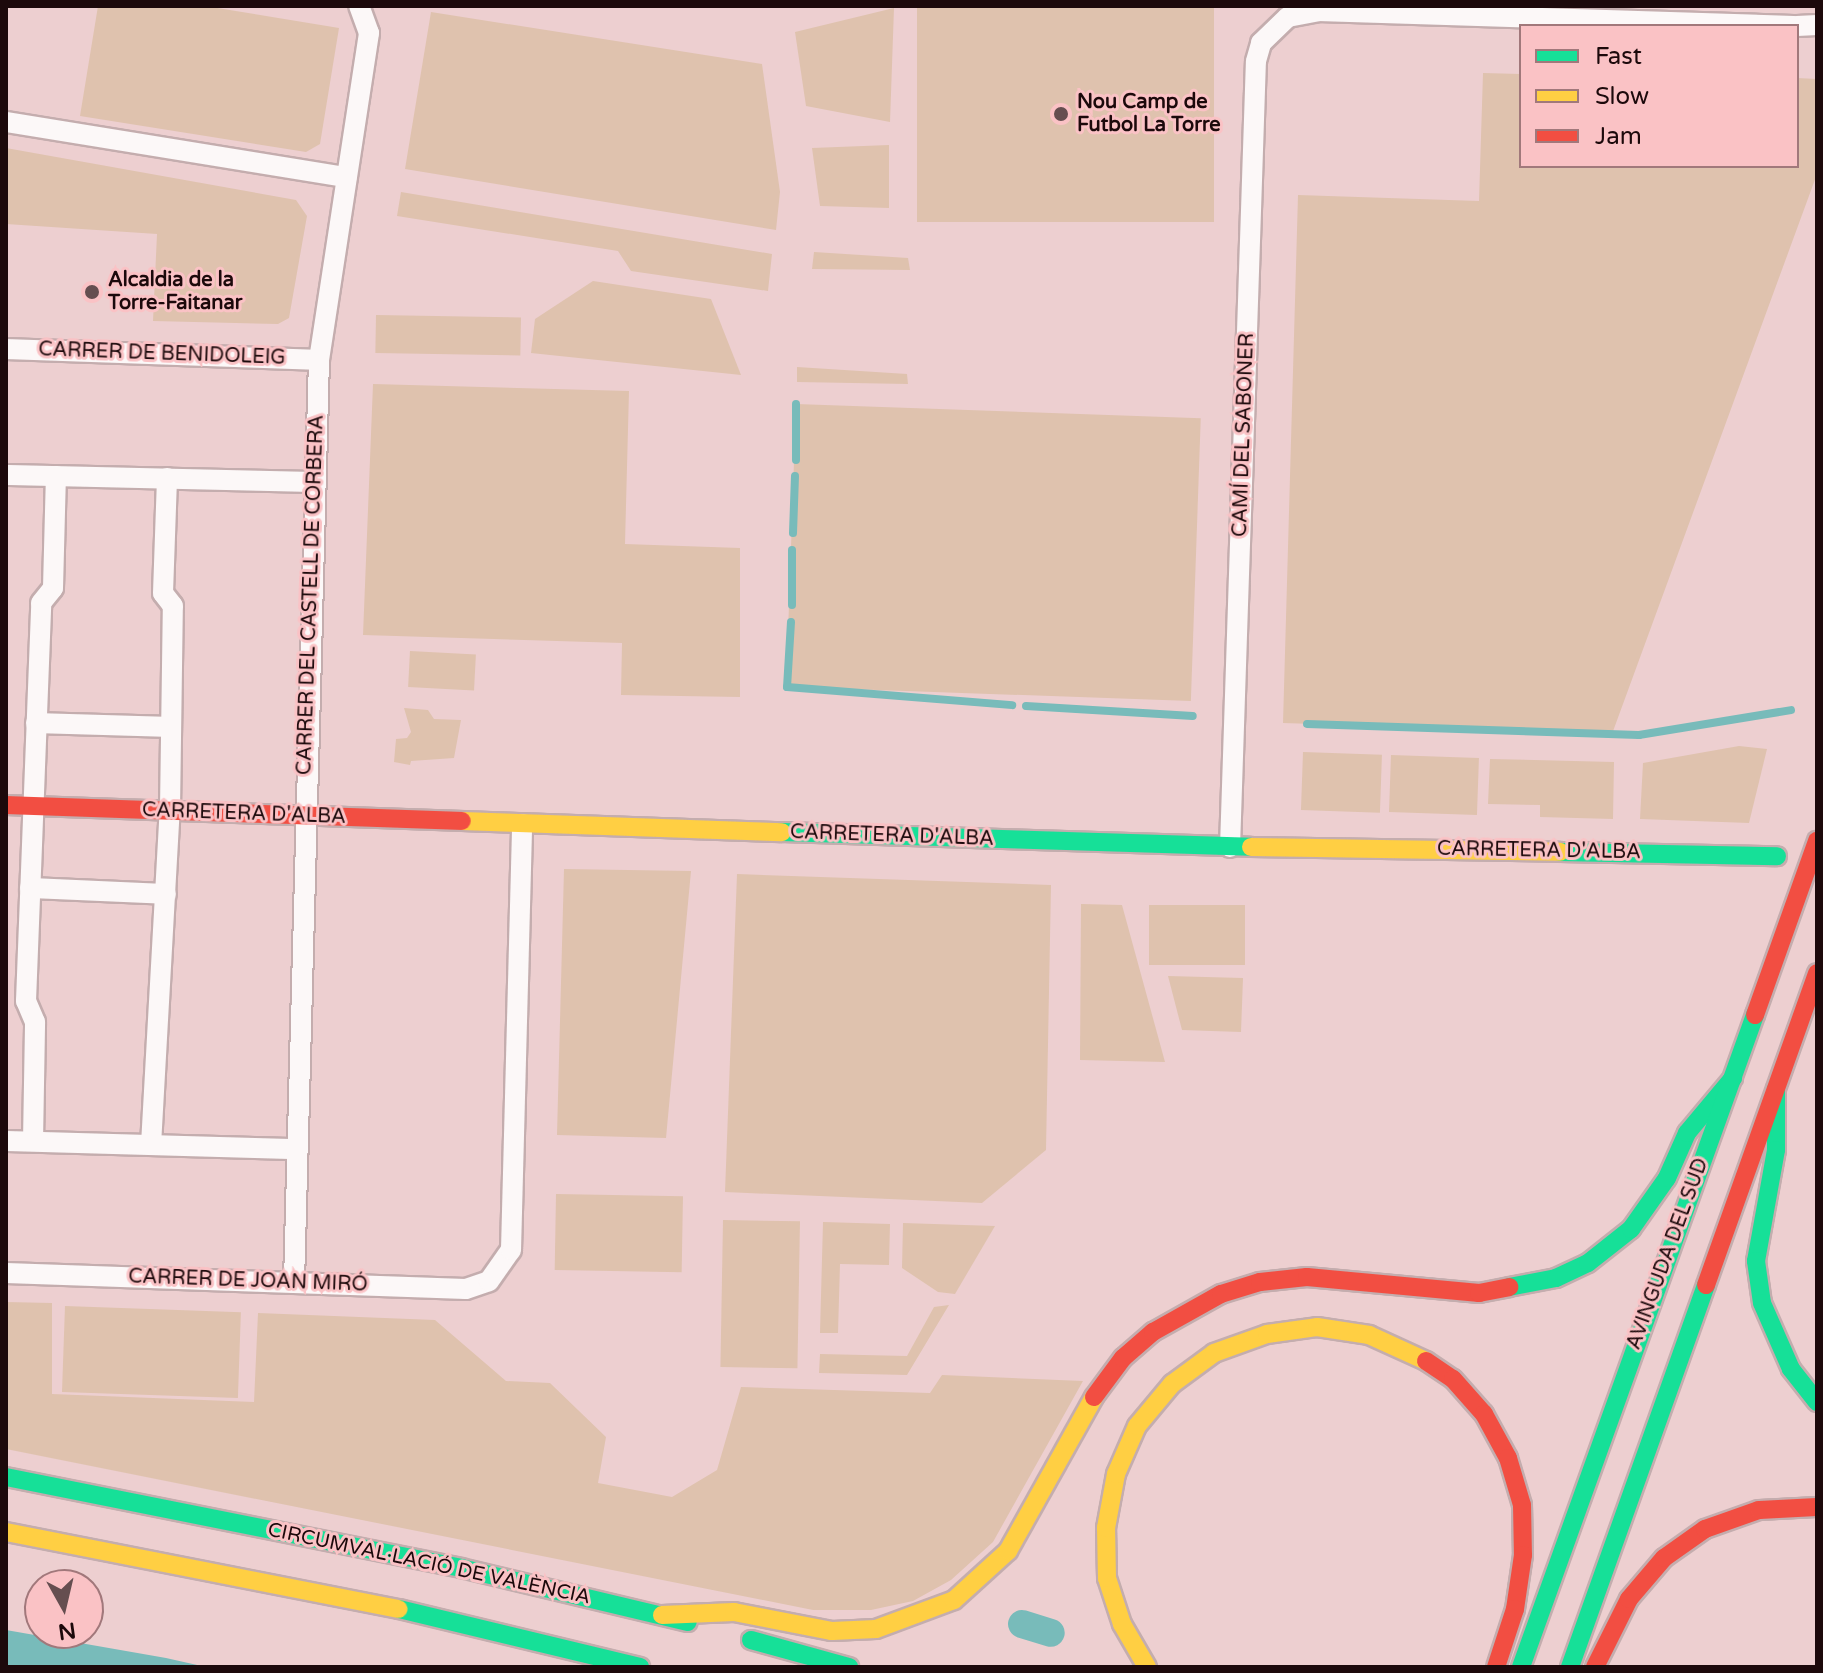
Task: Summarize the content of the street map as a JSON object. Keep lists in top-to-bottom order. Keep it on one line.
{"streets":{"main road":["CARRETERA D'ALBA","AVINGUDA DEL SUD","CIRCUMVAL·LACIÓ DE VALÈNCIA"],"street":["CARRER DE BENIDOLEIG","CAMÍ DEL SABONER","CARRER DEL CASTELL DE CORBERA","CARRER DE JOAN MIRÓ"]},"crossings":[["CARRER DE BENIDOLEIG","CARRER DEL CASTELL DE CORBERA"],["CAMÍ DEL SABONER","CARRETERA D'ALBA"],["CARRER DEL CASTELL DE CORBERA","CARRETERA D'ALBA"],["CARRER DEL CASTELL DE CORBERA","CARRER DE JOAN MIRÓ"],["CARRETERA D'ALBA","CARRER DE JOAN MIRÓ"]],"places":["Nou Camp de Futbol La Torre","Alcaldia de la Torre-Faitanar"],"legend":["Fast","Slow","Jam"],"north":"bottom"}
